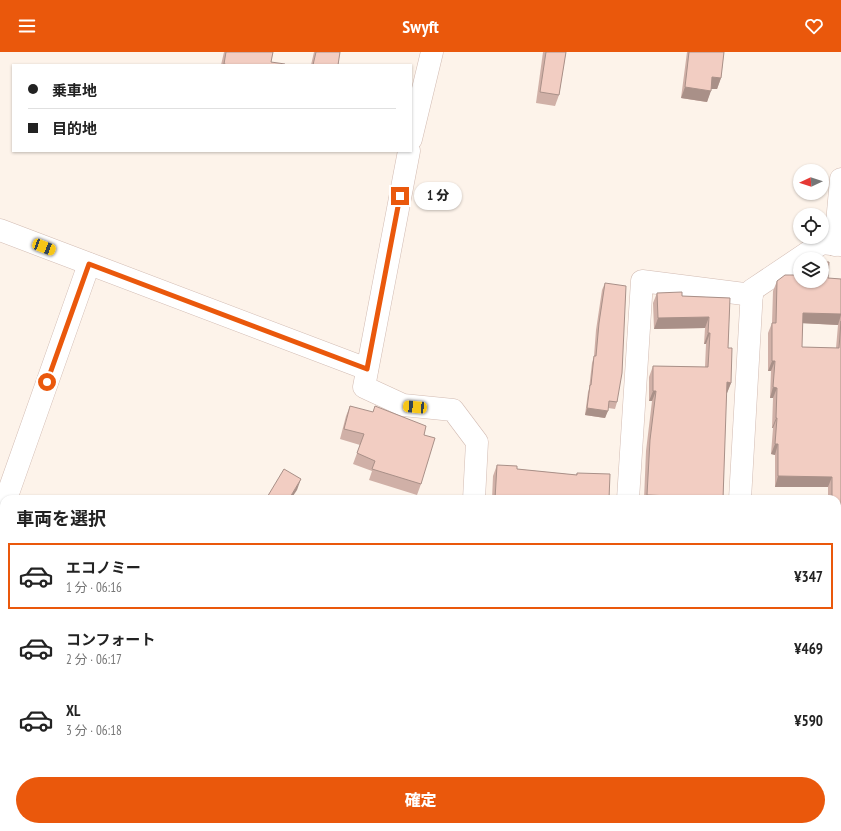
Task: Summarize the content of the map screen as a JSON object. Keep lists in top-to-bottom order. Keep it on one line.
{"north":"left","page":{"header":"Swyft","banner":["乗車地","目的地"],"bubble":"1 分","heading":"車両を選択","list":[{"name":"エコノミー","note":"1 分 · 06:16","value":"¥347"},{"name":"コンフォート","note":"2 分 · 06:17","value":"¥469"},{"name":"XL","note":"3 分 · 06:18","value":"¥590"}],"buttons":"確定"}}
